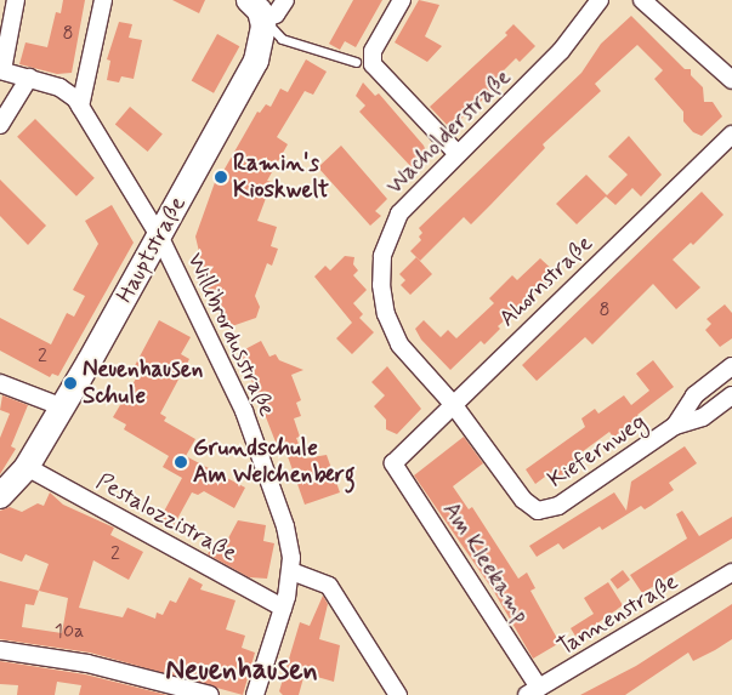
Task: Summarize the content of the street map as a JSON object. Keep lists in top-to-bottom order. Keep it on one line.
{"streets":{"street":["Wacholderstraße","Hauptstraße","Ahornstraße","Willibrordusstraße","Kiefernweg","Pestalozzistraße","Am Kleekamp","Tannenstraße"]},"crossings":[["Wacholderstraße","Ahornstraße"],["Wacholderstraße","Kiefernweg"],["Hauptstraße","Willibrordusstraße"],["Hauptstraße","Pestalozzistraße"],["Ahornstraße","Kiefernweg"],["Ahornstraße","Am Kleekamp"],["Willibrordusstraße","Pestalozzistraße"],["Am Kleekamp","Tannenstraße"]],"districts":["Neuenhausen"],"places":["Ramin's Kioskwelt","Neuenhausen Schule","Grundschule Am Welchenberg"],"house_numbers":["8","8","2","2","10a"]}
